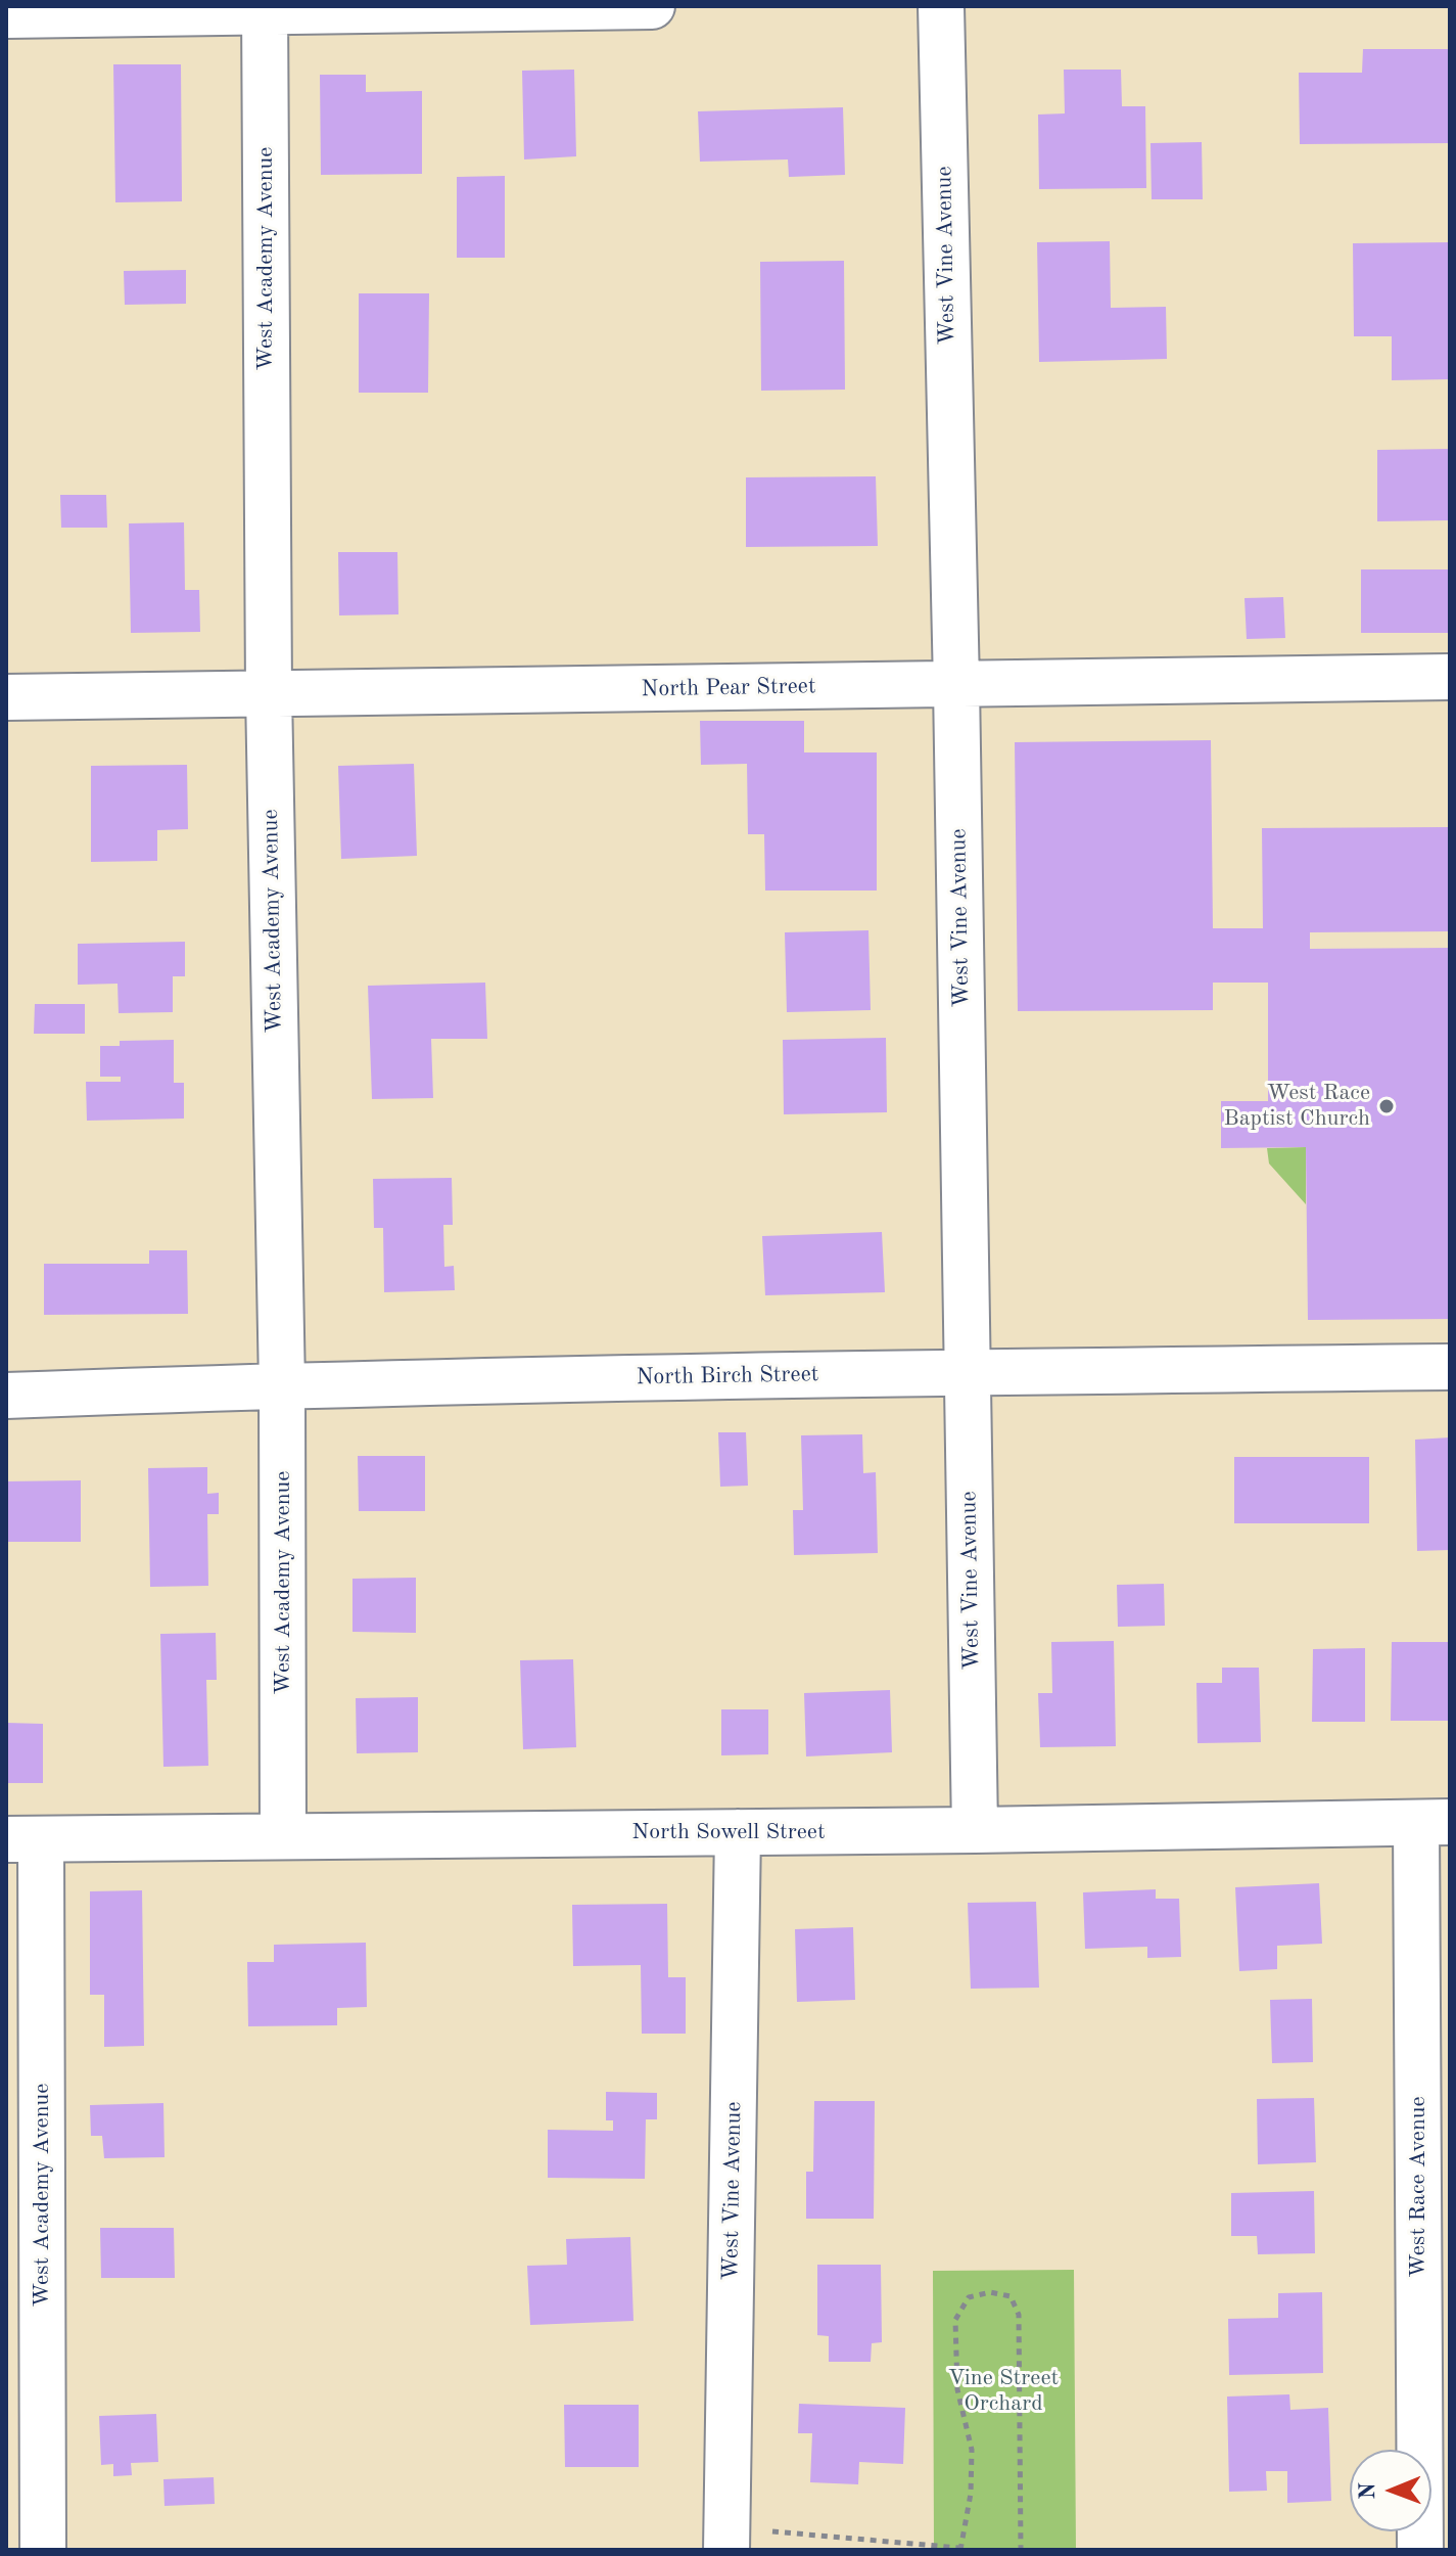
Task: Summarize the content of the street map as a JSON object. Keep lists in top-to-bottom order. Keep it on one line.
{"streets":{"street":["West Vine Avenue","West Academy Avenue","North Pear Street","North Birch Street","North Sowell Street","West Race Avenue"]},"crossings":[["West Vine Avenue","North Pear Street"],["West Vine Avenue","North Birch Street"],["West Vine Avenue","North Sowell Street"],["West Academy Avenue","North Pear Street"],["West Academy Avenue","North Birch Street"],["West Academy Avenue","North Sowell Street"],["North Sowell Street","West Race Avenue"]],"parks":["Vine Street Orchard"],"places":["West Race Baptist Church"],"north":"left"}
